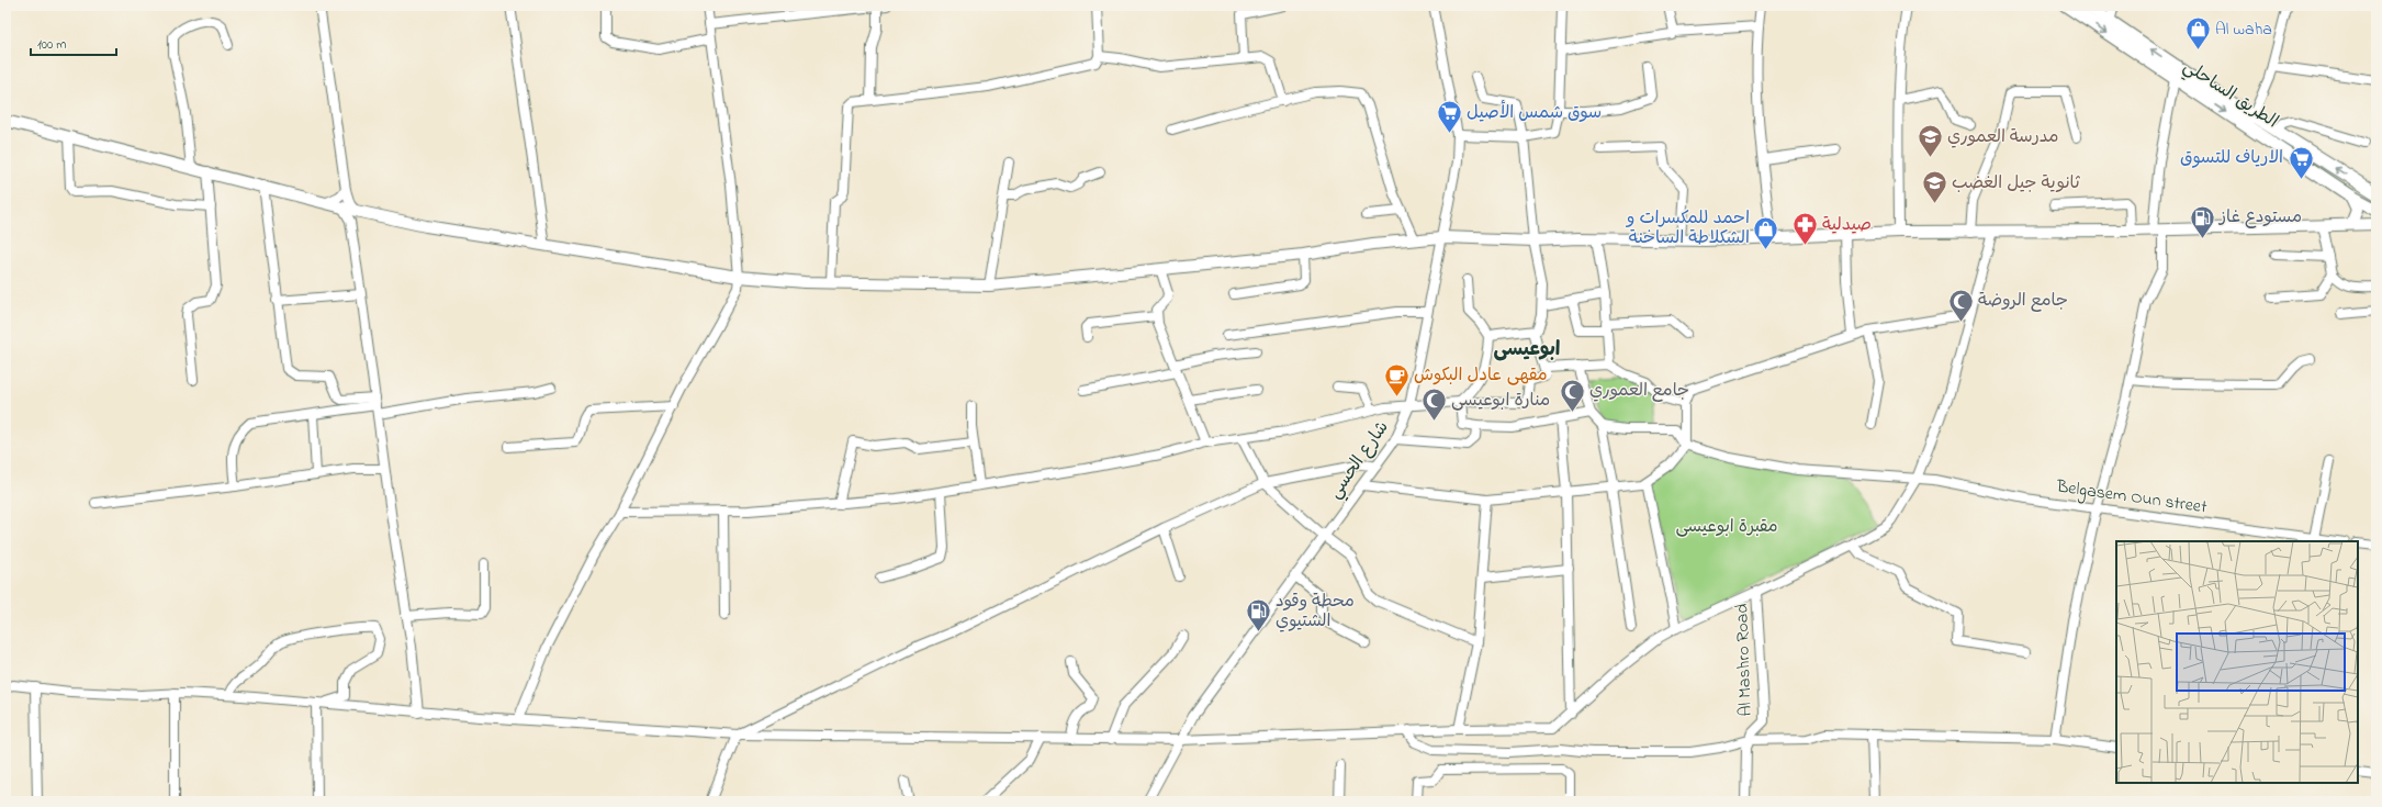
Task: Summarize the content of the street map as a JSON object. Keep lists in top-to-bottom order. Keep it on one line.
{"streets":{"highway":["الطريق الساحلي"],"street":["شارع الحسي","Belgasem Oun street","Al Mashro Road"]},"districts":["ابوعيسى"],"parks":["مقبرة ابوعيسى"],"places":{"shop":["Al waha","احمد للمكسرات و الشكلاطة الساخنة"],"supermarket":["سوق شمس الأصيل","الارياف للتسوق"],"school or university":["مدرسة العموري","ثانوية جيل الغضب"],"fuel station":["مستودع غاز","محطة وقود الشتيوي"],"pharmacy":["صيدلية"],"mosque":["جامع الروضة","جامع العموري","منارة ابوعيسى"],"cafe":["مقهى عادل البكوش"]},"scale_bar":"100 m"}
